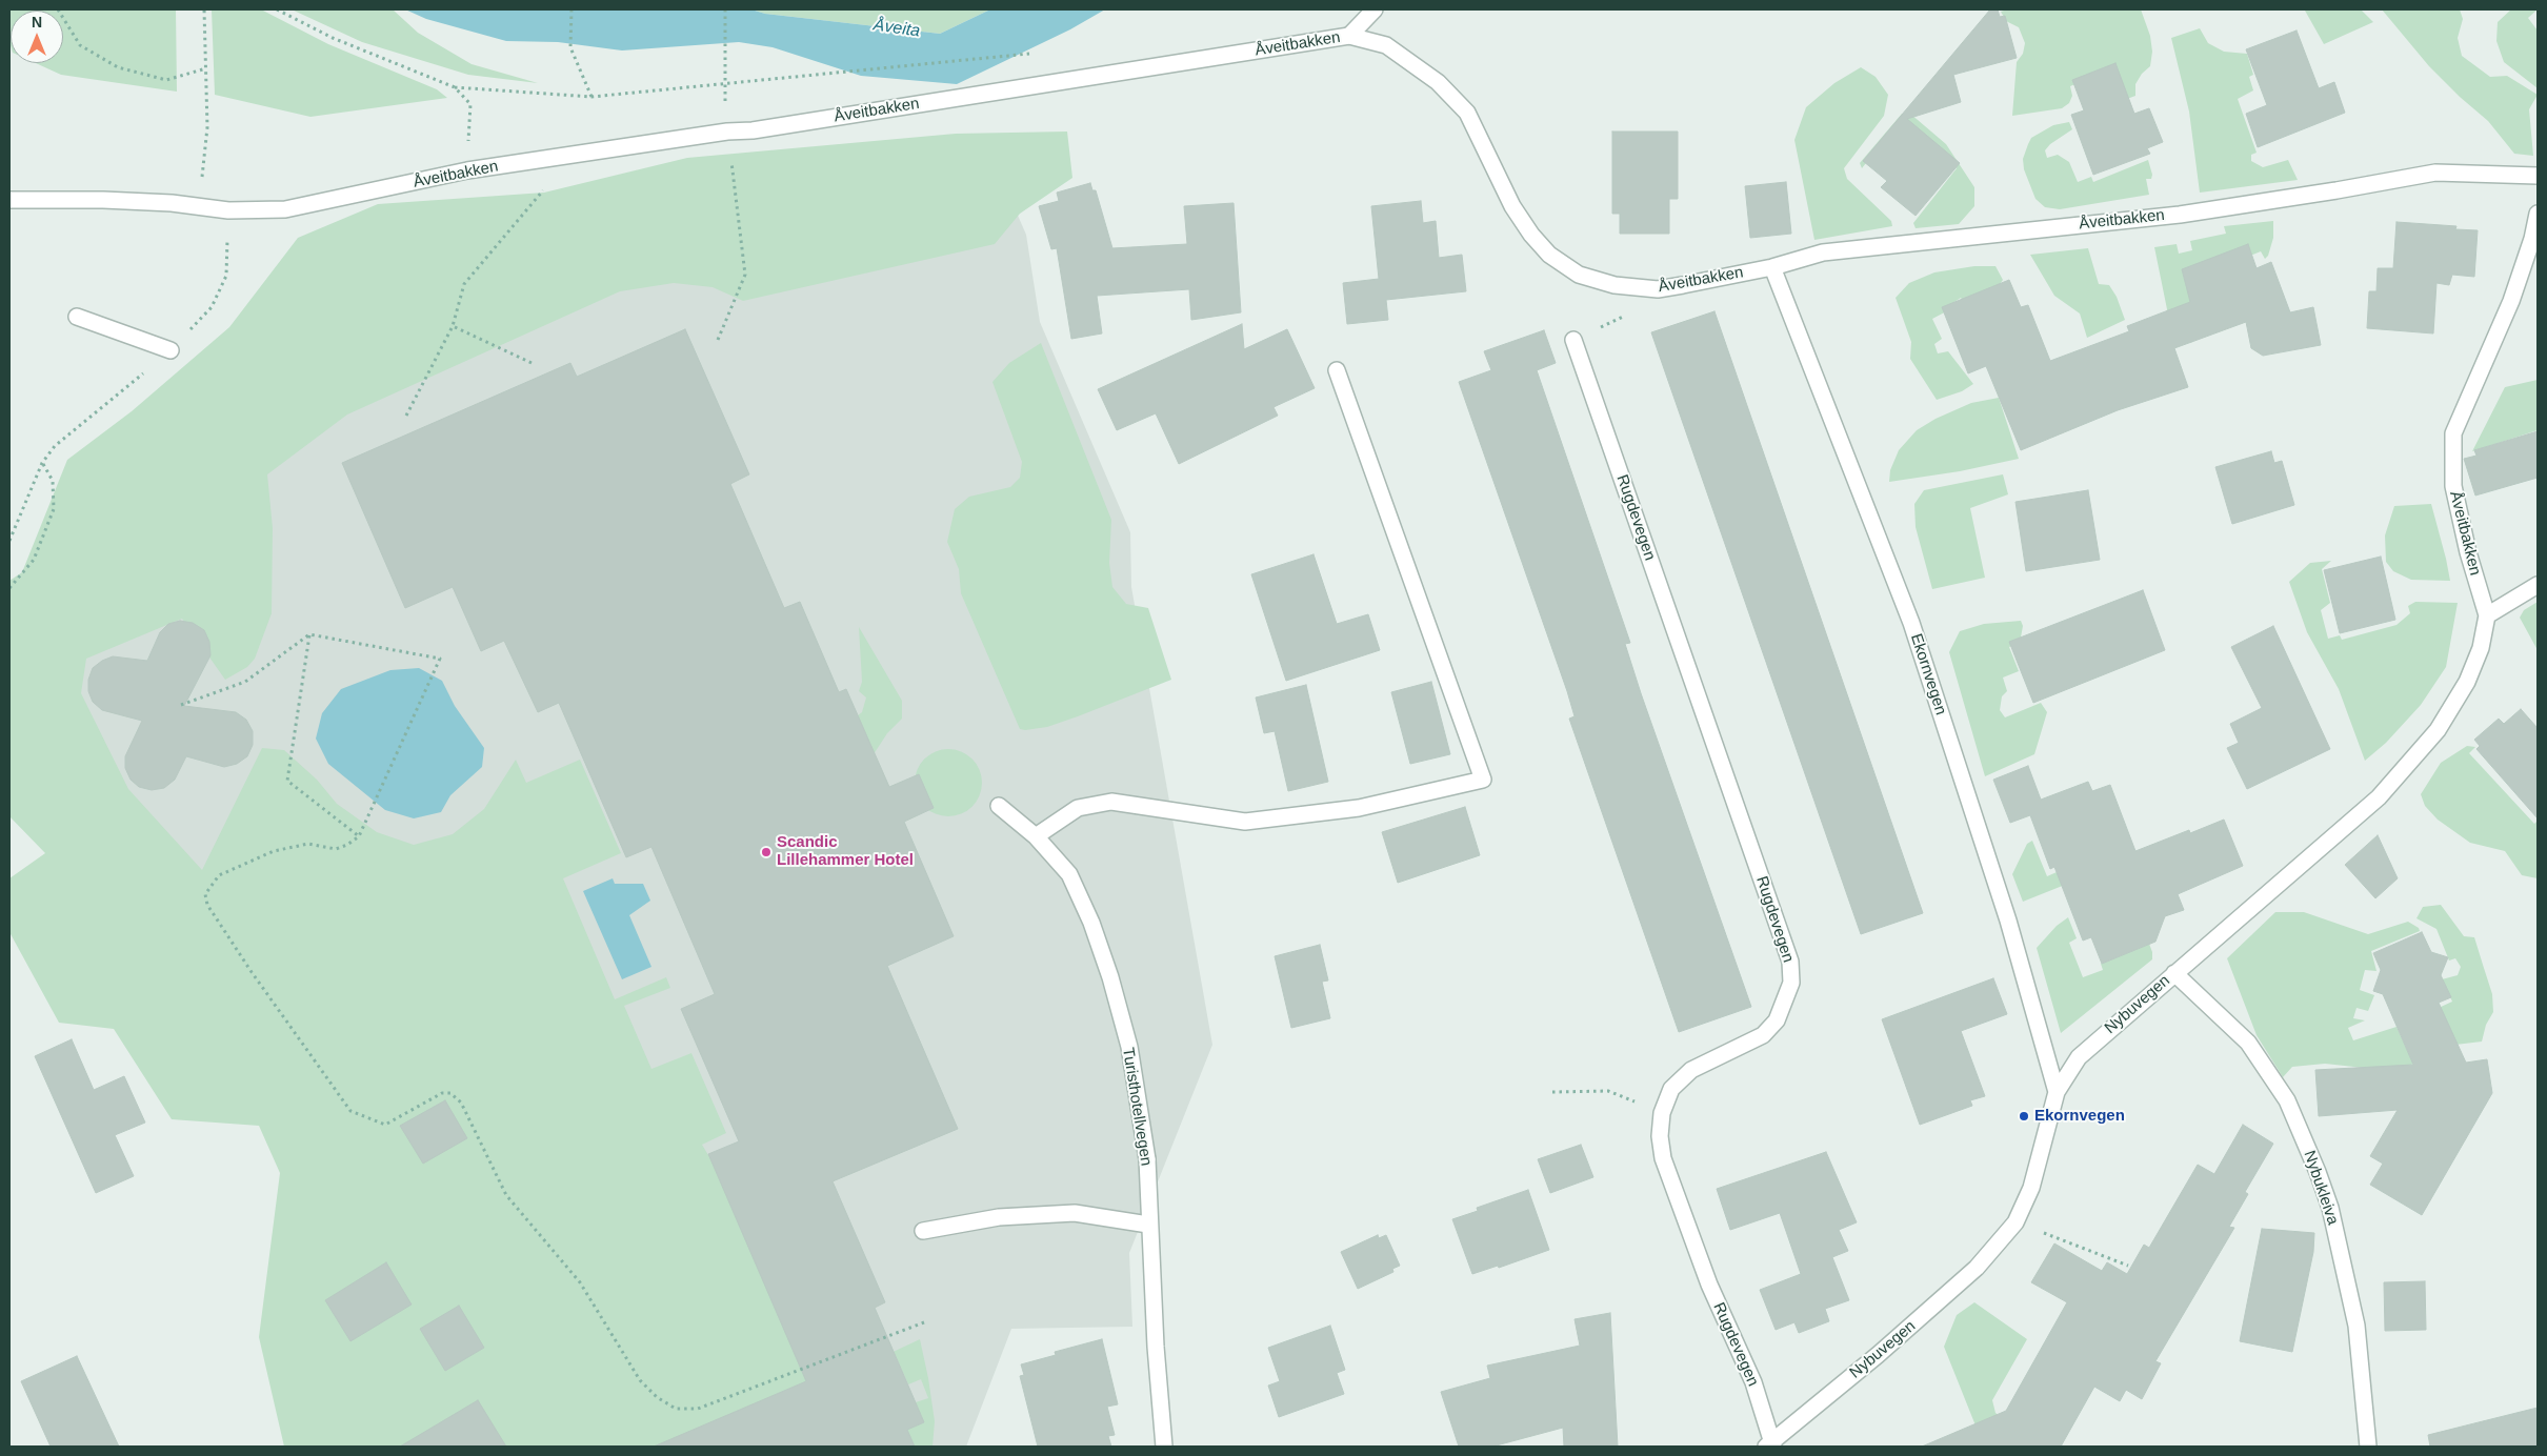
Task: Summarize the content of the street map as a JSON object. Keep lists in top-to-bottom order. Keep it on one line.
{"streets":{"street":["Åveitbakken","Rugdevegen","Ekornvegen","Nybuvegen","Turisthotellvegen","Nybukleiva"]},"crossings":[["Åveitbakken","Ekornvegen"],["Åveitbakken","Nybuvegen"],["Rugdevegen","Nybuvegen"],["Ekornvegen","Nybuvegen"],["Nybuvegen","Nybukleiva"]],"water":["Åveita"],"places":["Scandic Lillehammer Hotel","Ekornvegen"],"north":"top"}
